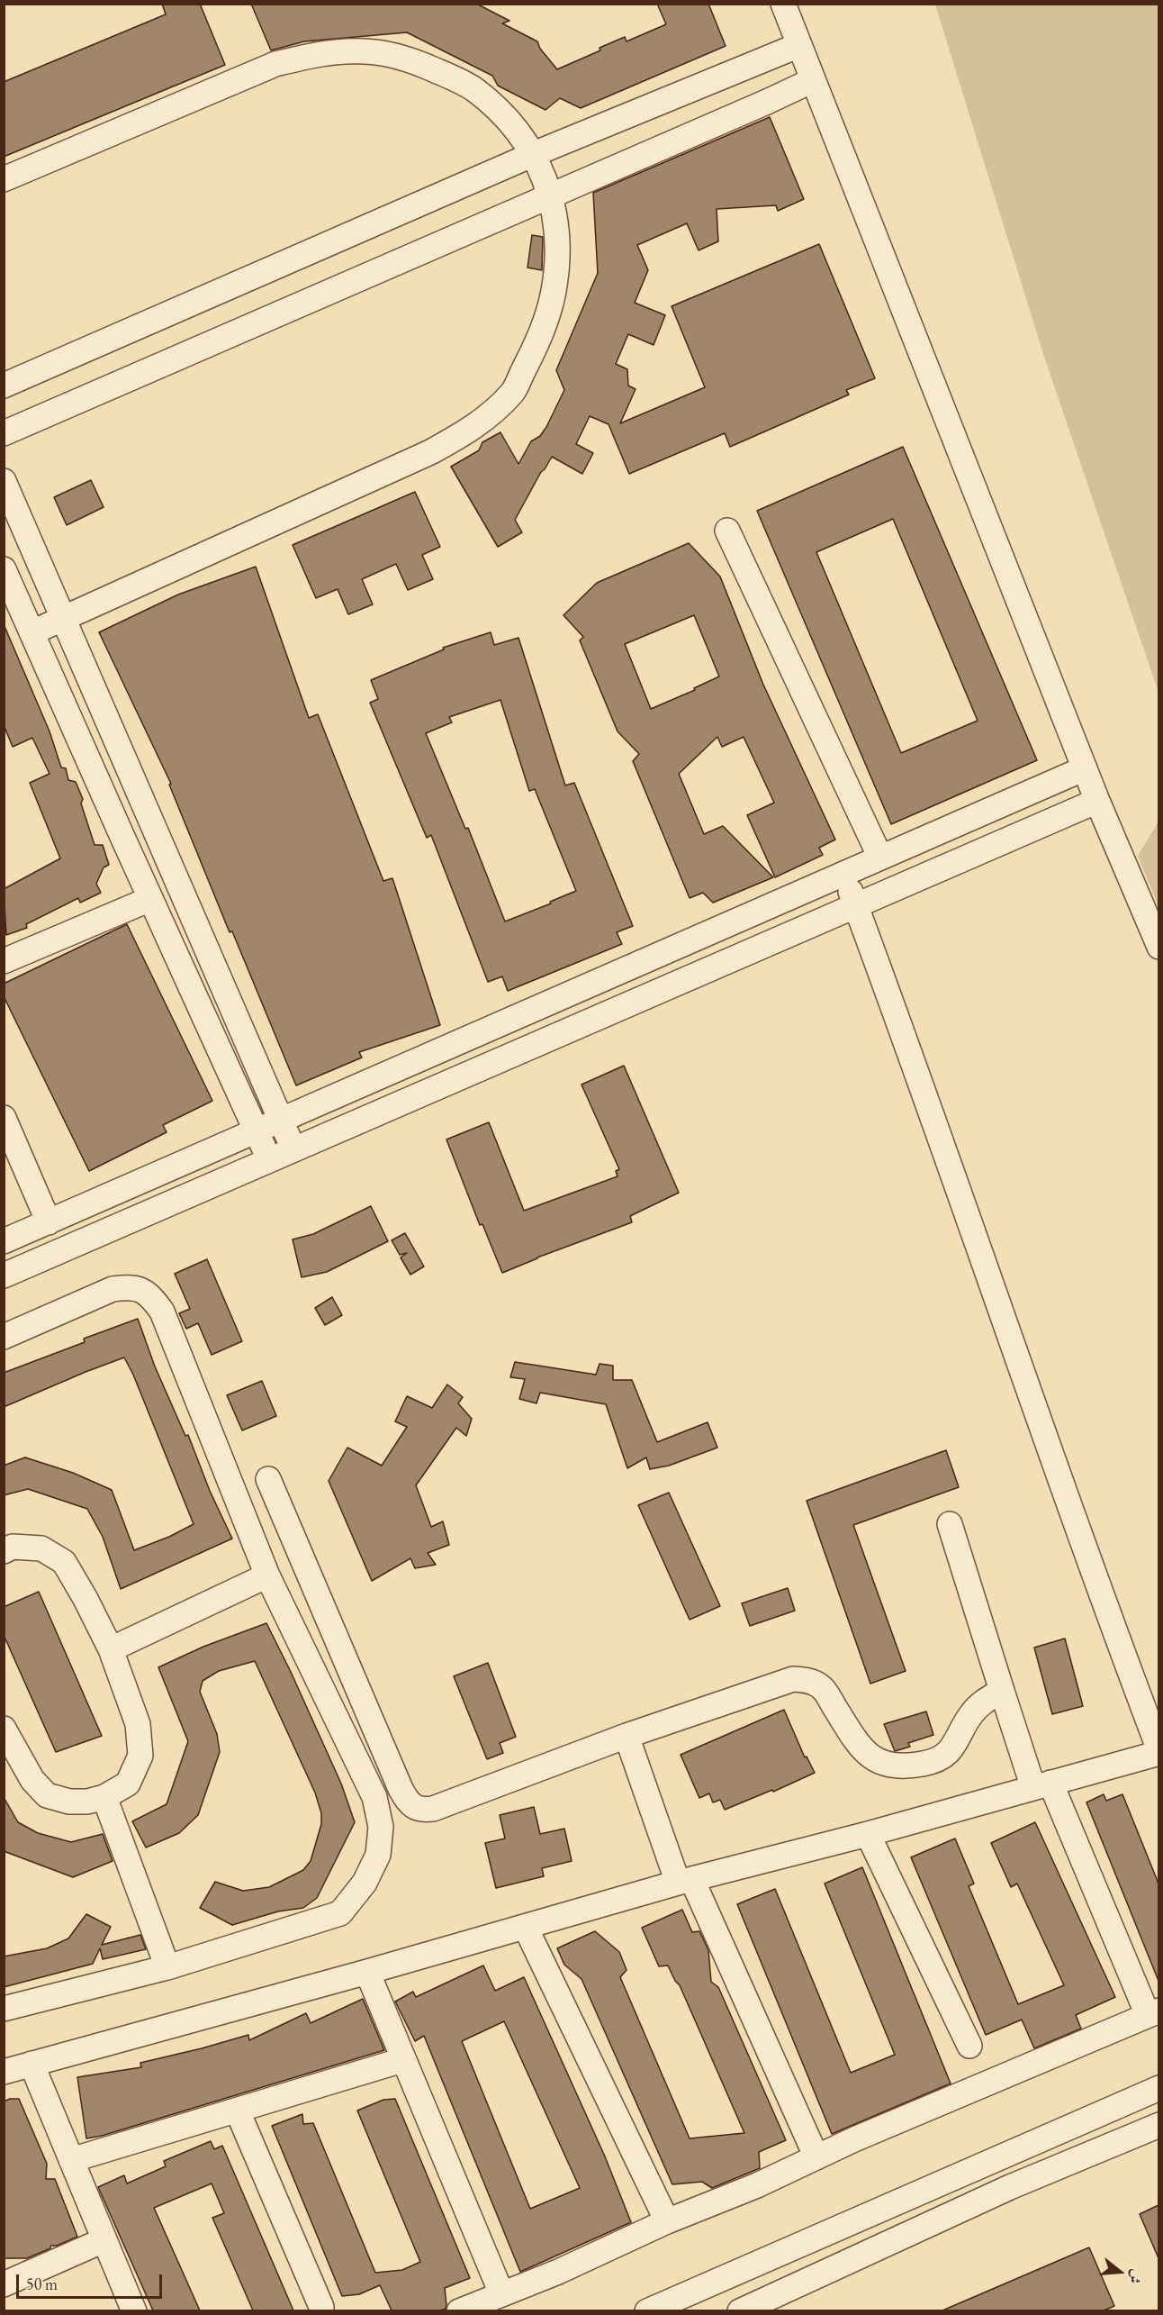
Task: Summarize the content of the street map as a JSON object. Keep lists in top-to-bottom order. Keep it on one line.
{"scale_bar":"50 m","north":"right"}
